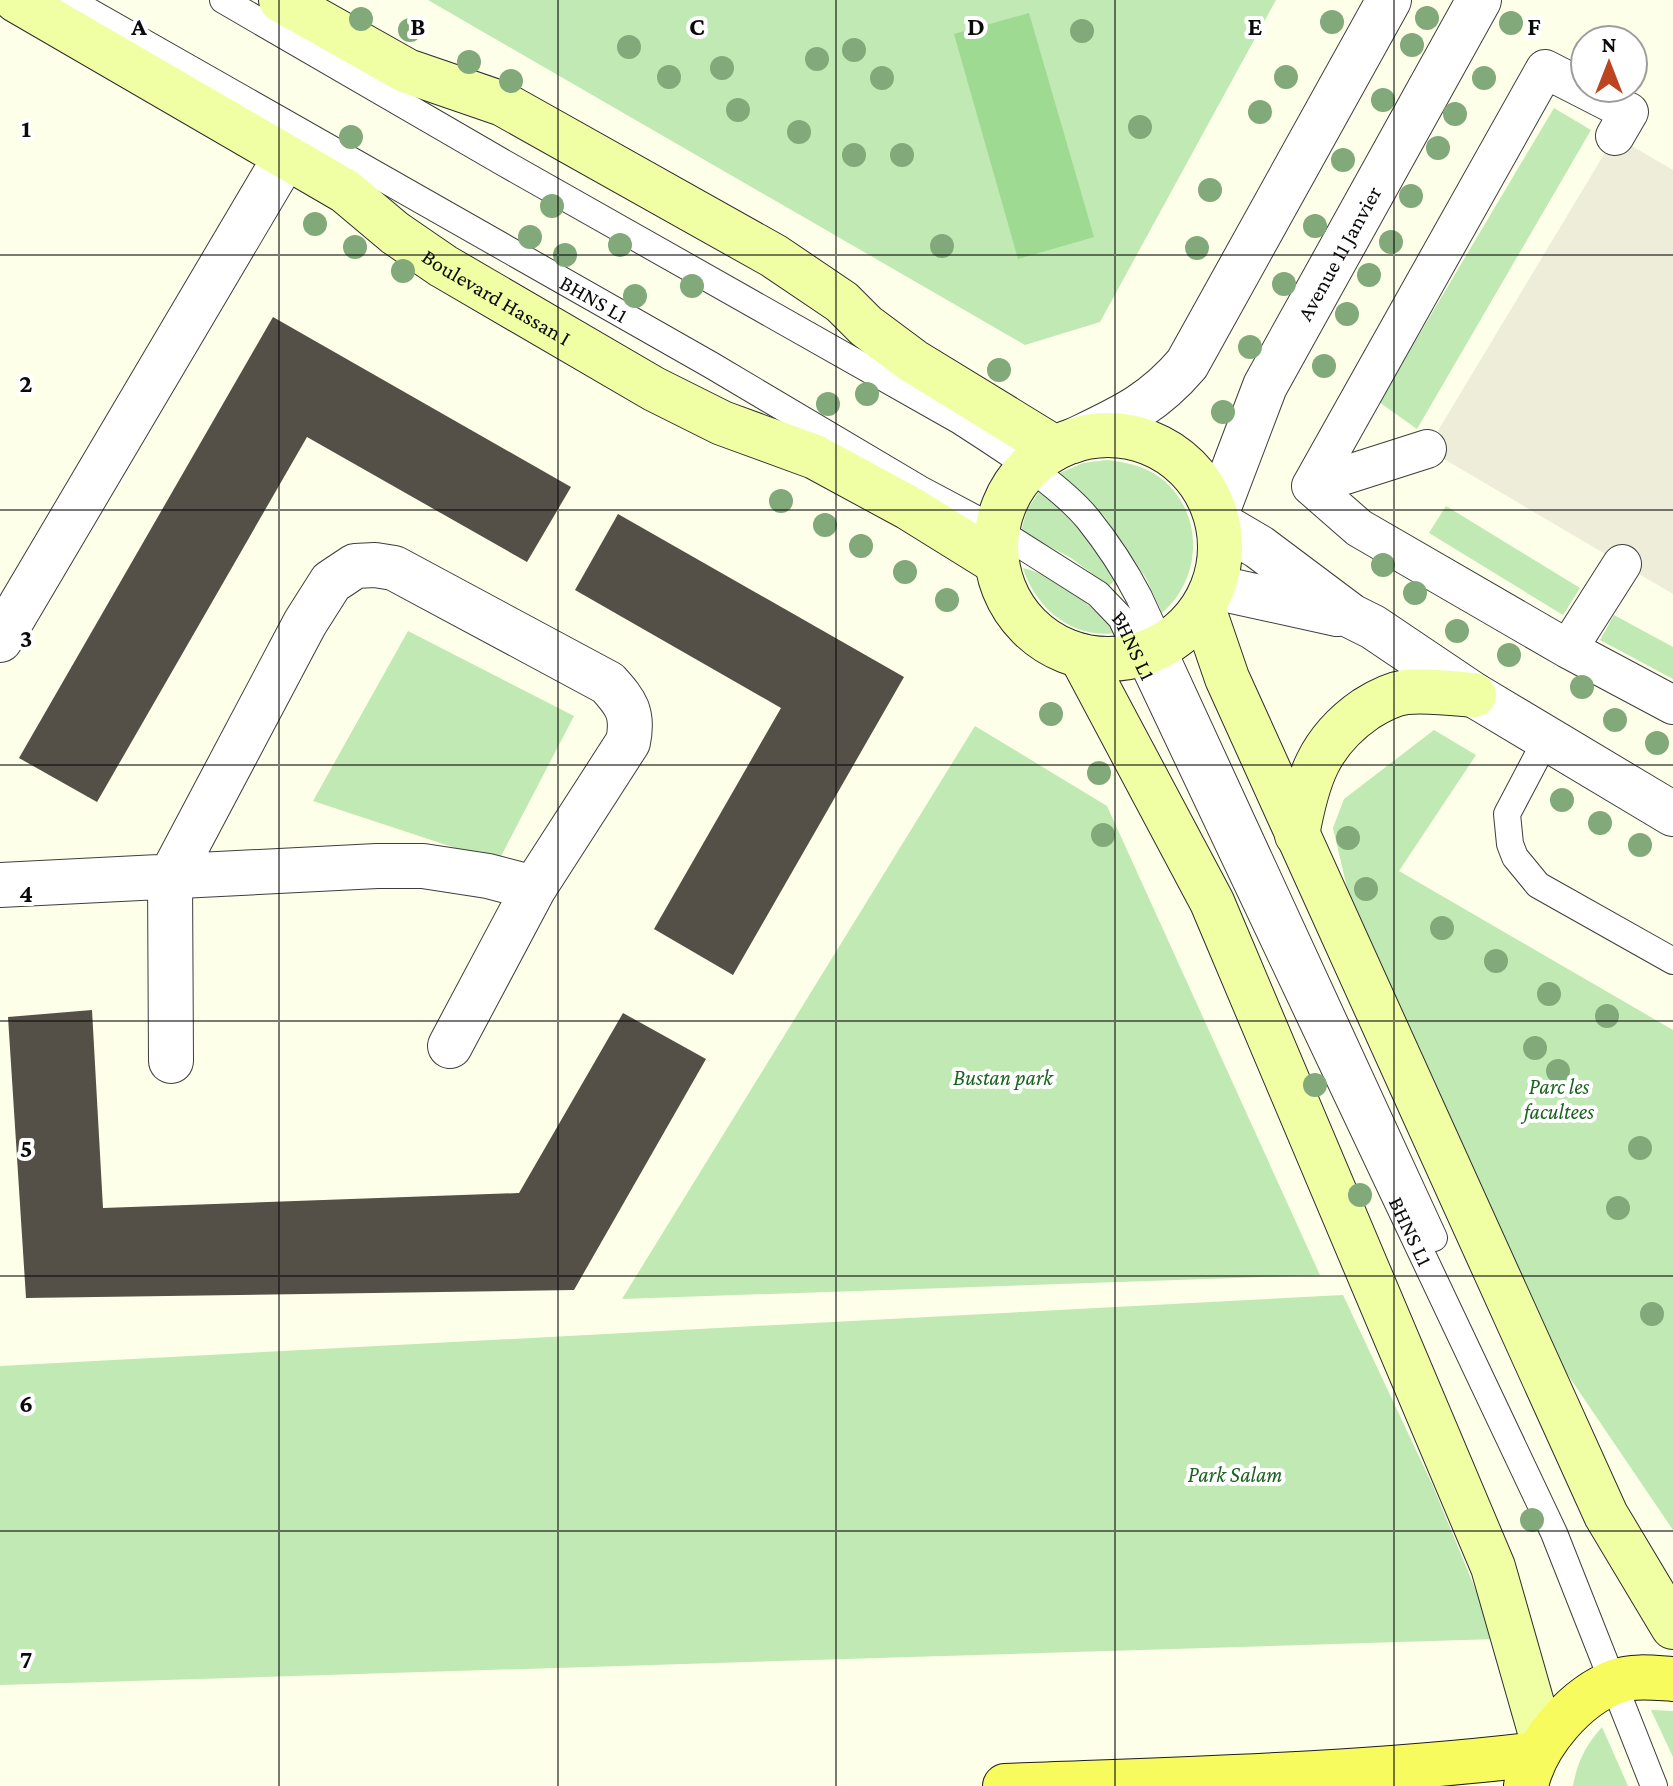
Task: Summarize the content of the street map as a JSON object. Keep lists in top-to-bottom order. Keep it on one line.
{"streets":{"main road":["Boulevard Hassan I"],"street":["Avenue 11 Janvier"],"lane":["BHNS L1"]},"crossings":[["Boulevard Hassan I","BHNS L1"]],"parks":["Bustan park","Parc les facultees","Park Salam"],"north":"top","grid":{"columns":["A","B","C","D","E","F"],"rows":["1","2","3","4","5","6","7"]}}
